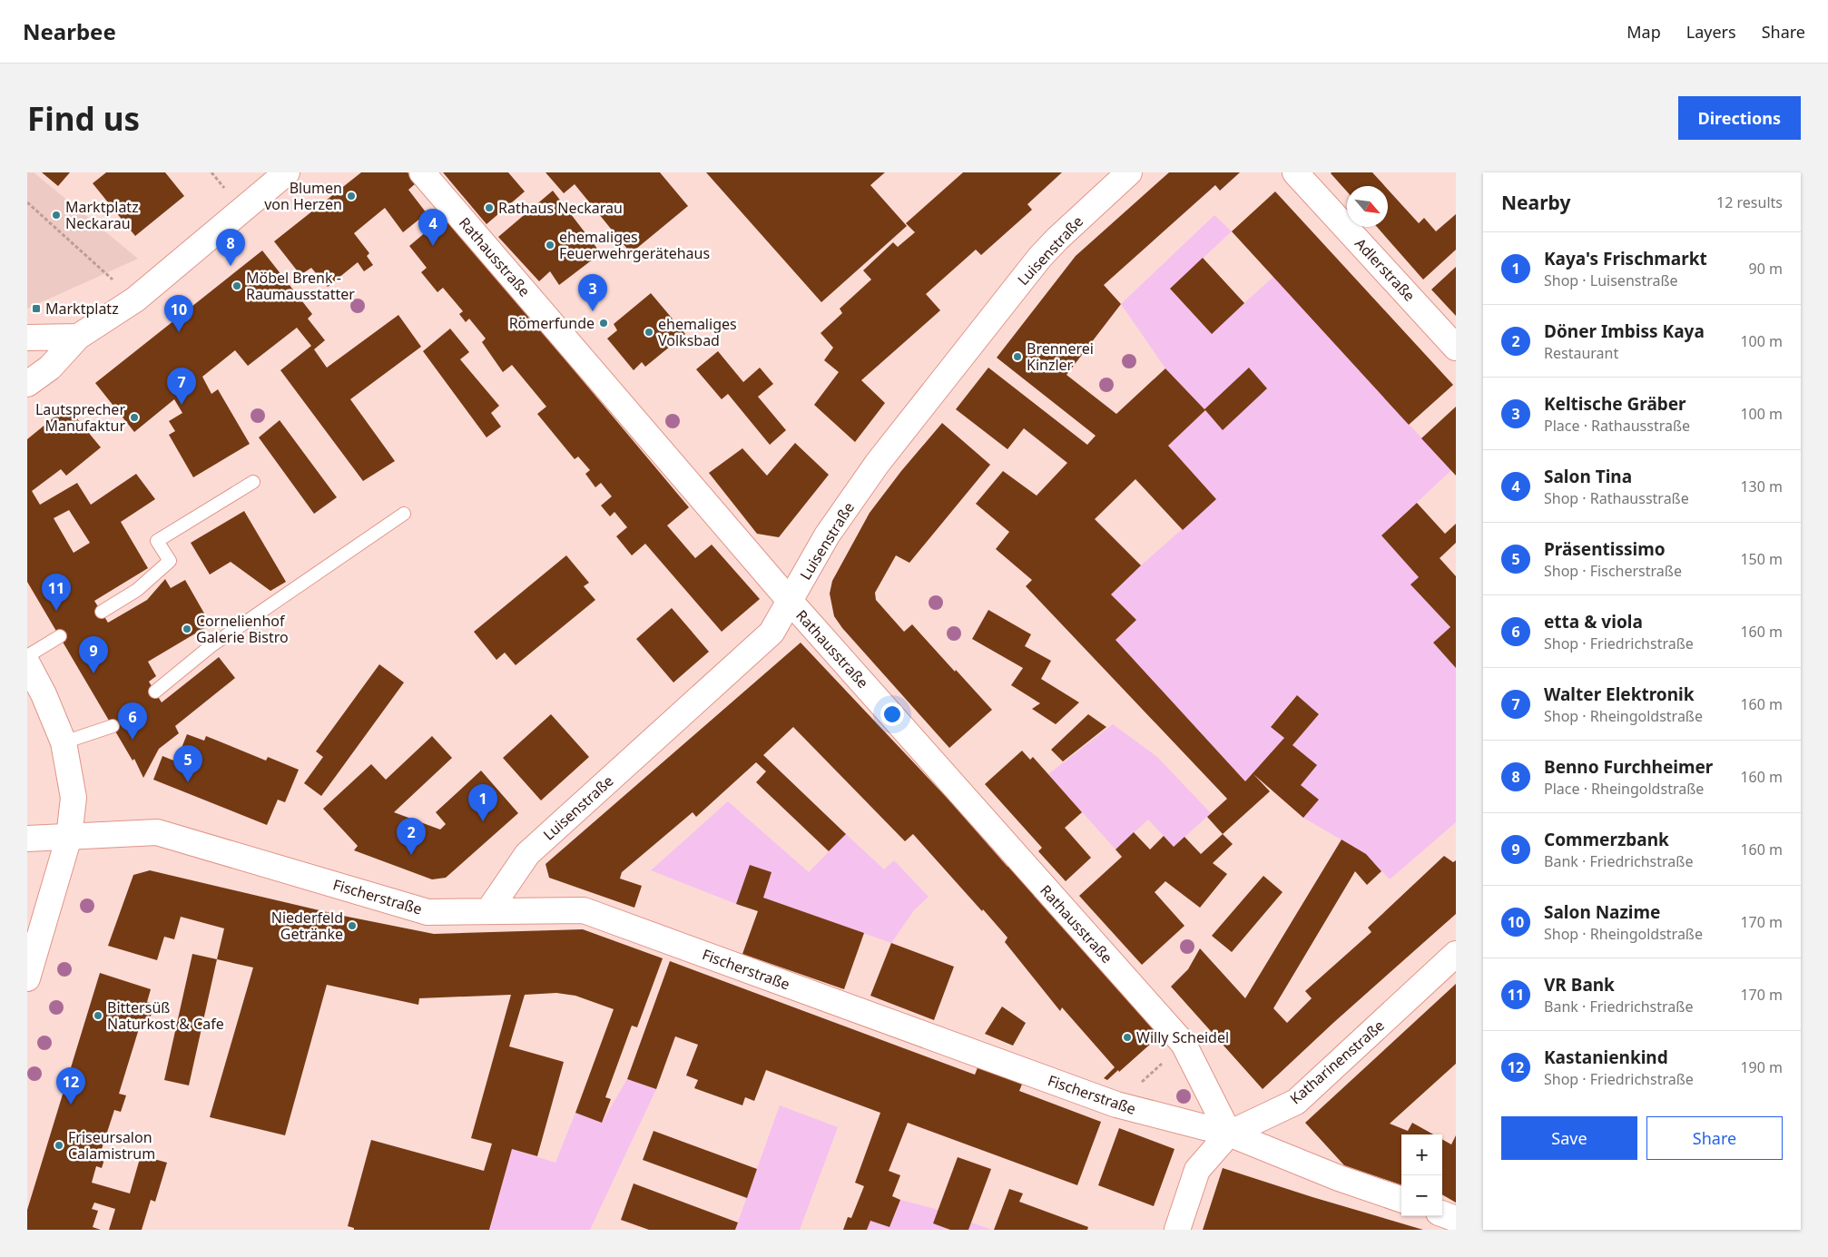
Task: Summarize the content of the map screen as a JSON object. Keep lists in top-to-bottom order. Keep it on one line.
{"streets":{"street":["Luisenstraße","Rathausstraße","Adlerstraße","Fischerstraße","Katharinenstraße"]},"crossings":[["Luisenstraße","Rathausstraße"],["Luisenstraße","Fischerstraße"],["Rathausstraße","Fischerstraße"],["Rathausstraße","Katharinenstraße"],["Fischerstraße","Katharinenstraße"]],"places":{"other":["Blumen von Herzen","Rathaus Neckarau","Marktplatz Neckarau","ehemaliges Feuerwehrgerätehaus","Möbel Brenk - Raumausstatter","Römerfunde","ehemaliges Volksbad","Brennerei Kinzler","Lautsprecher Manufaktur","Cornelienhof Galerie Bistro","Niederfeld Getränke","Bittersüß Naturkost & Cafe","Willy Scheidel","Friseursalon Calamistrum"],"transit":["Marktplatz"]},"north":"bottom right","page":{"header":"Nearbee","nav":["Map","Layers","Share"],"buttons":["Directions",["Save","Share"]],"title":"Find us","heading":["Nearby","12 results"],"pins":["4","8","3","10","7","11","9","6","5","1","2","12"],"list":[{"mark":"1","name":"Kaya's Frischmarkt","note":"Shop · Luisenstraße","value":"90 m"},{"mark":"2","name":"Döner Imbiss Kaya","note":"Restaurant","value":"100 m"},{"mark":"3","name":"Keltische Gräber","note":"Place · Rathausstraße","value":"100 m"},{"mark":"4","name":"Salon Tina","note":"Shop · Rathausstraße","value":"130 m"},{"mark":"5","name":"Präsentissimo","note":"Shop · Fischerstraße","value":"150 m"},{"mark":"6","name":"etta & viola","note":"Shop · Friedrichstraße","value":"160 m"},{"mark":"7","name":"Walter Elektronik","note":"Shop · Rheingoldstraße","value":"160 m"},{"mark":"8","name":"Benno Furchheimer","note":"Place · Rheingoldstraße","value":"160 m"},{"mark":"9","name":"Commerzbank","note":"Bank · Friedrichstraße","value":"160 m"},{"mark":"10","name":"Salon Nazime","note":"Shop · Rheingoldstraße","value":"170 m"},{"mark":"11","name":"VR Bank","note":"Bank · Friedrichstraße","value":"170 m"},{"mark":"12","name":"Kastanienkind","note":"Shop · Friedrichstraße","value":"190 m"}],"map_buttons":["+","−"]}}
